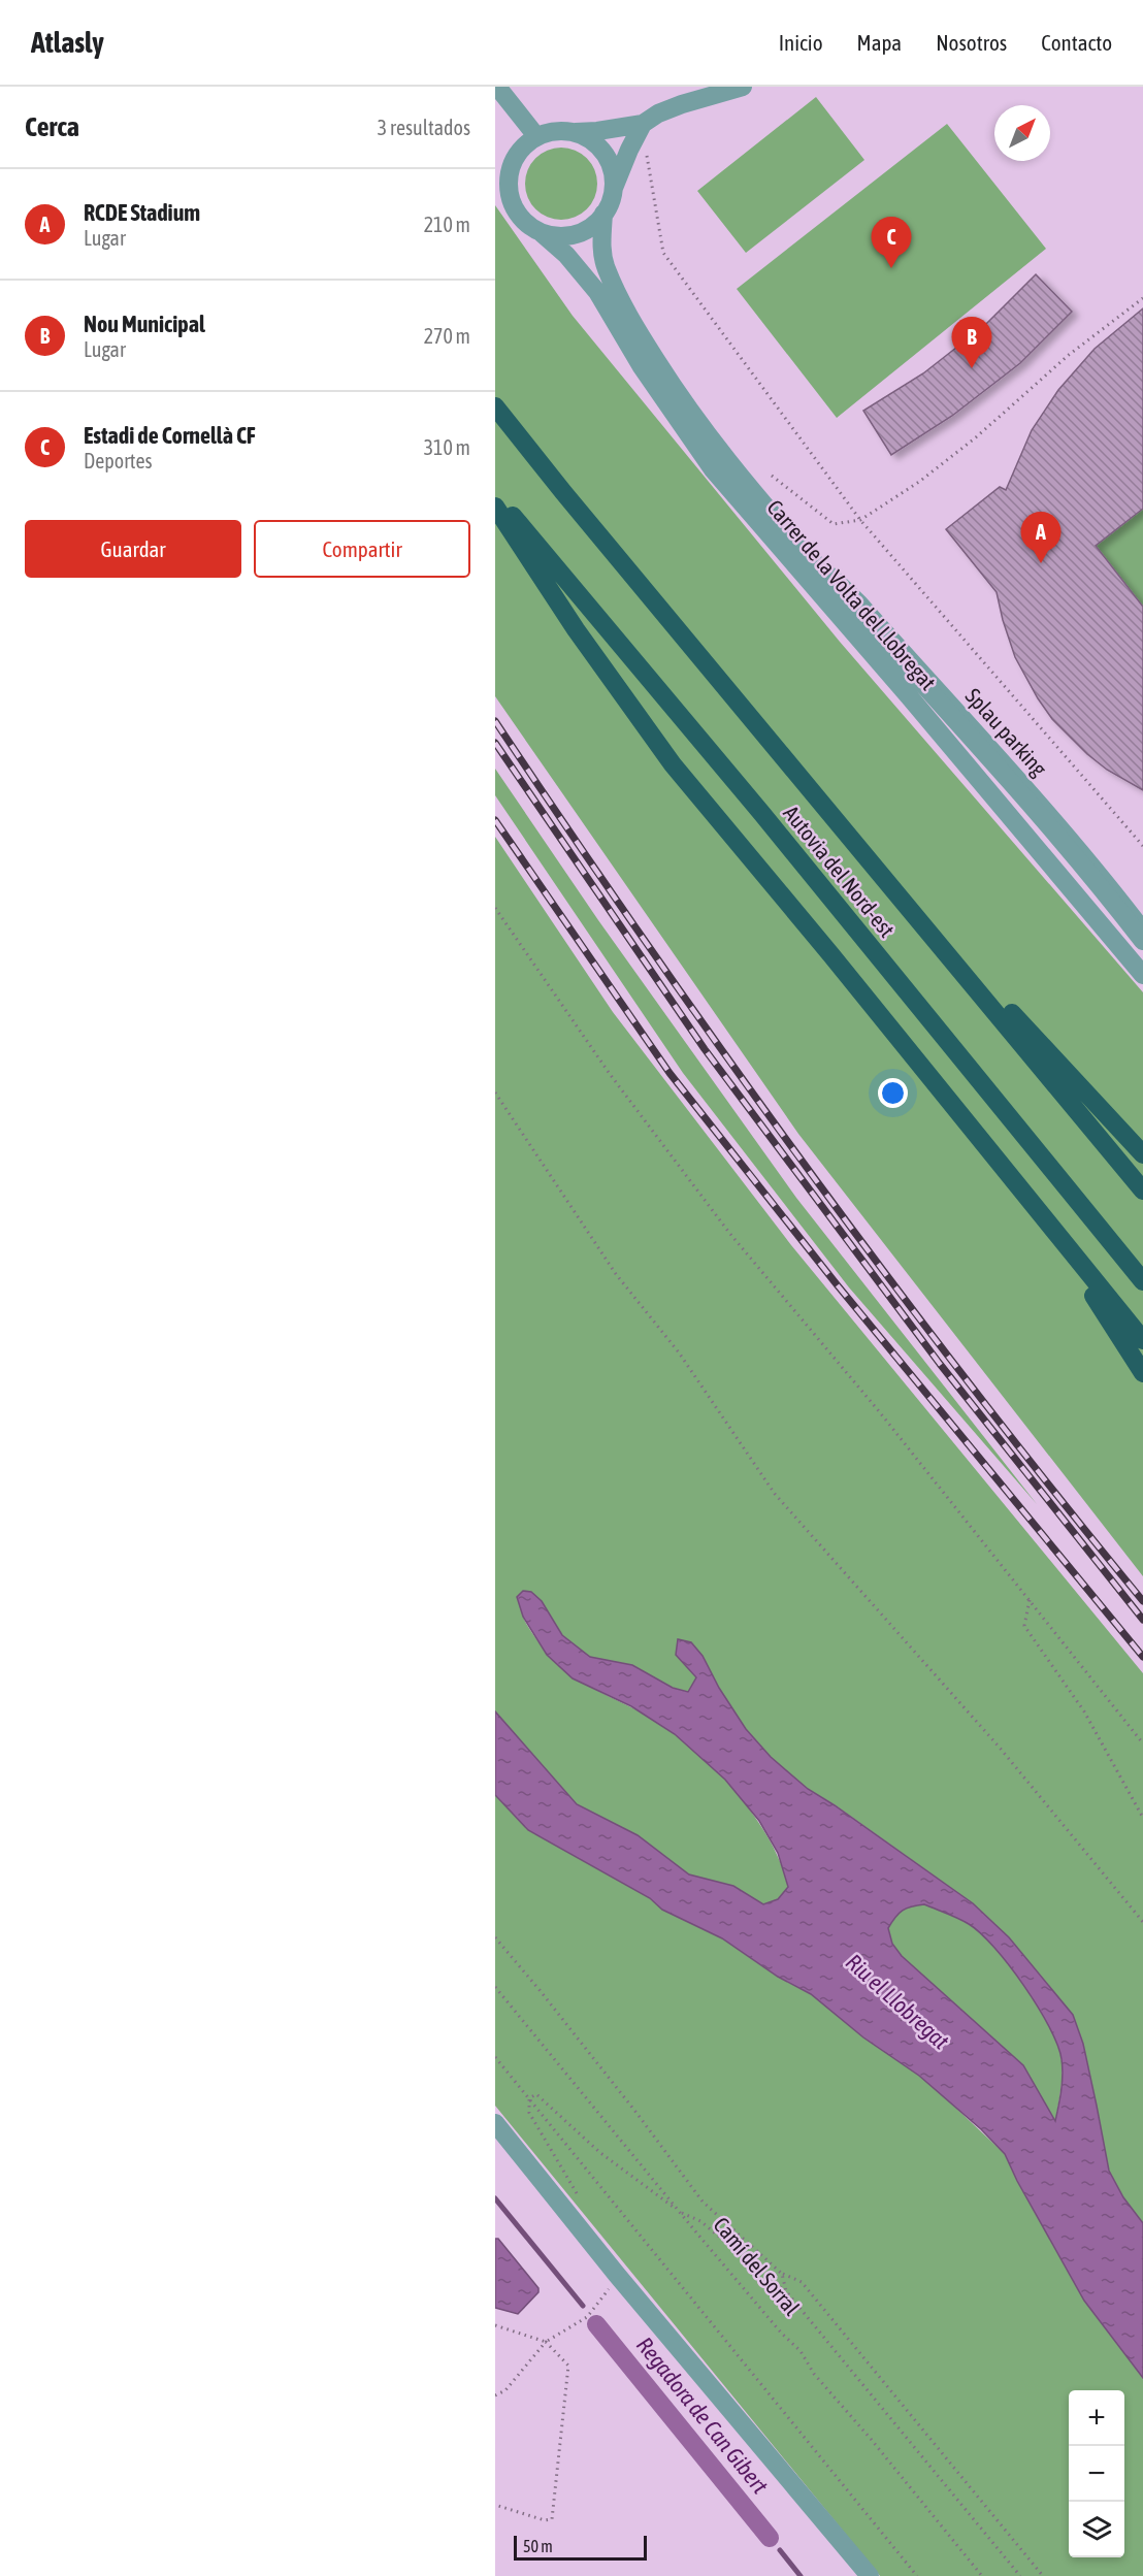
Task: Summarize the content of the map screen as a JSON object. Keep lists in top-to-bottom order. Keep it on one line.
{"streets":{"highway":["Autovia del Nord-est"],"street":["Carrer de la Volta del Llobregat"],"lane":["Splau parking"],"path":["Camí del Sorral"]},"crossings":[["Carrer de la Volta del Llobregat","Splau parking"]],"water":["Riu el Llobregat","Regadora de Can Gibert"],"scale_bar":"50 m","north":"top right","page":{"header":"Atlasly","nav":["Inicio","Mapa","Nosotros","Contacto"],"heading":["Cerca","3 resultados"],"list":[{"mark":"A","name":"RCDE Stadium","note":"Lugar","value":"210 m"},{"mark":"B","name":"Nou Municipal","note":"Lugar","value":"270 m"},{"mark":"C","name":"Estadi de Cornellà CF","note":"Deportes","value":"310 m"}],"pins":["C","B","A"],"buttons":["Guardar","Compartir"],"map_buttons":["+","−"],"scale":"50 m"}}
